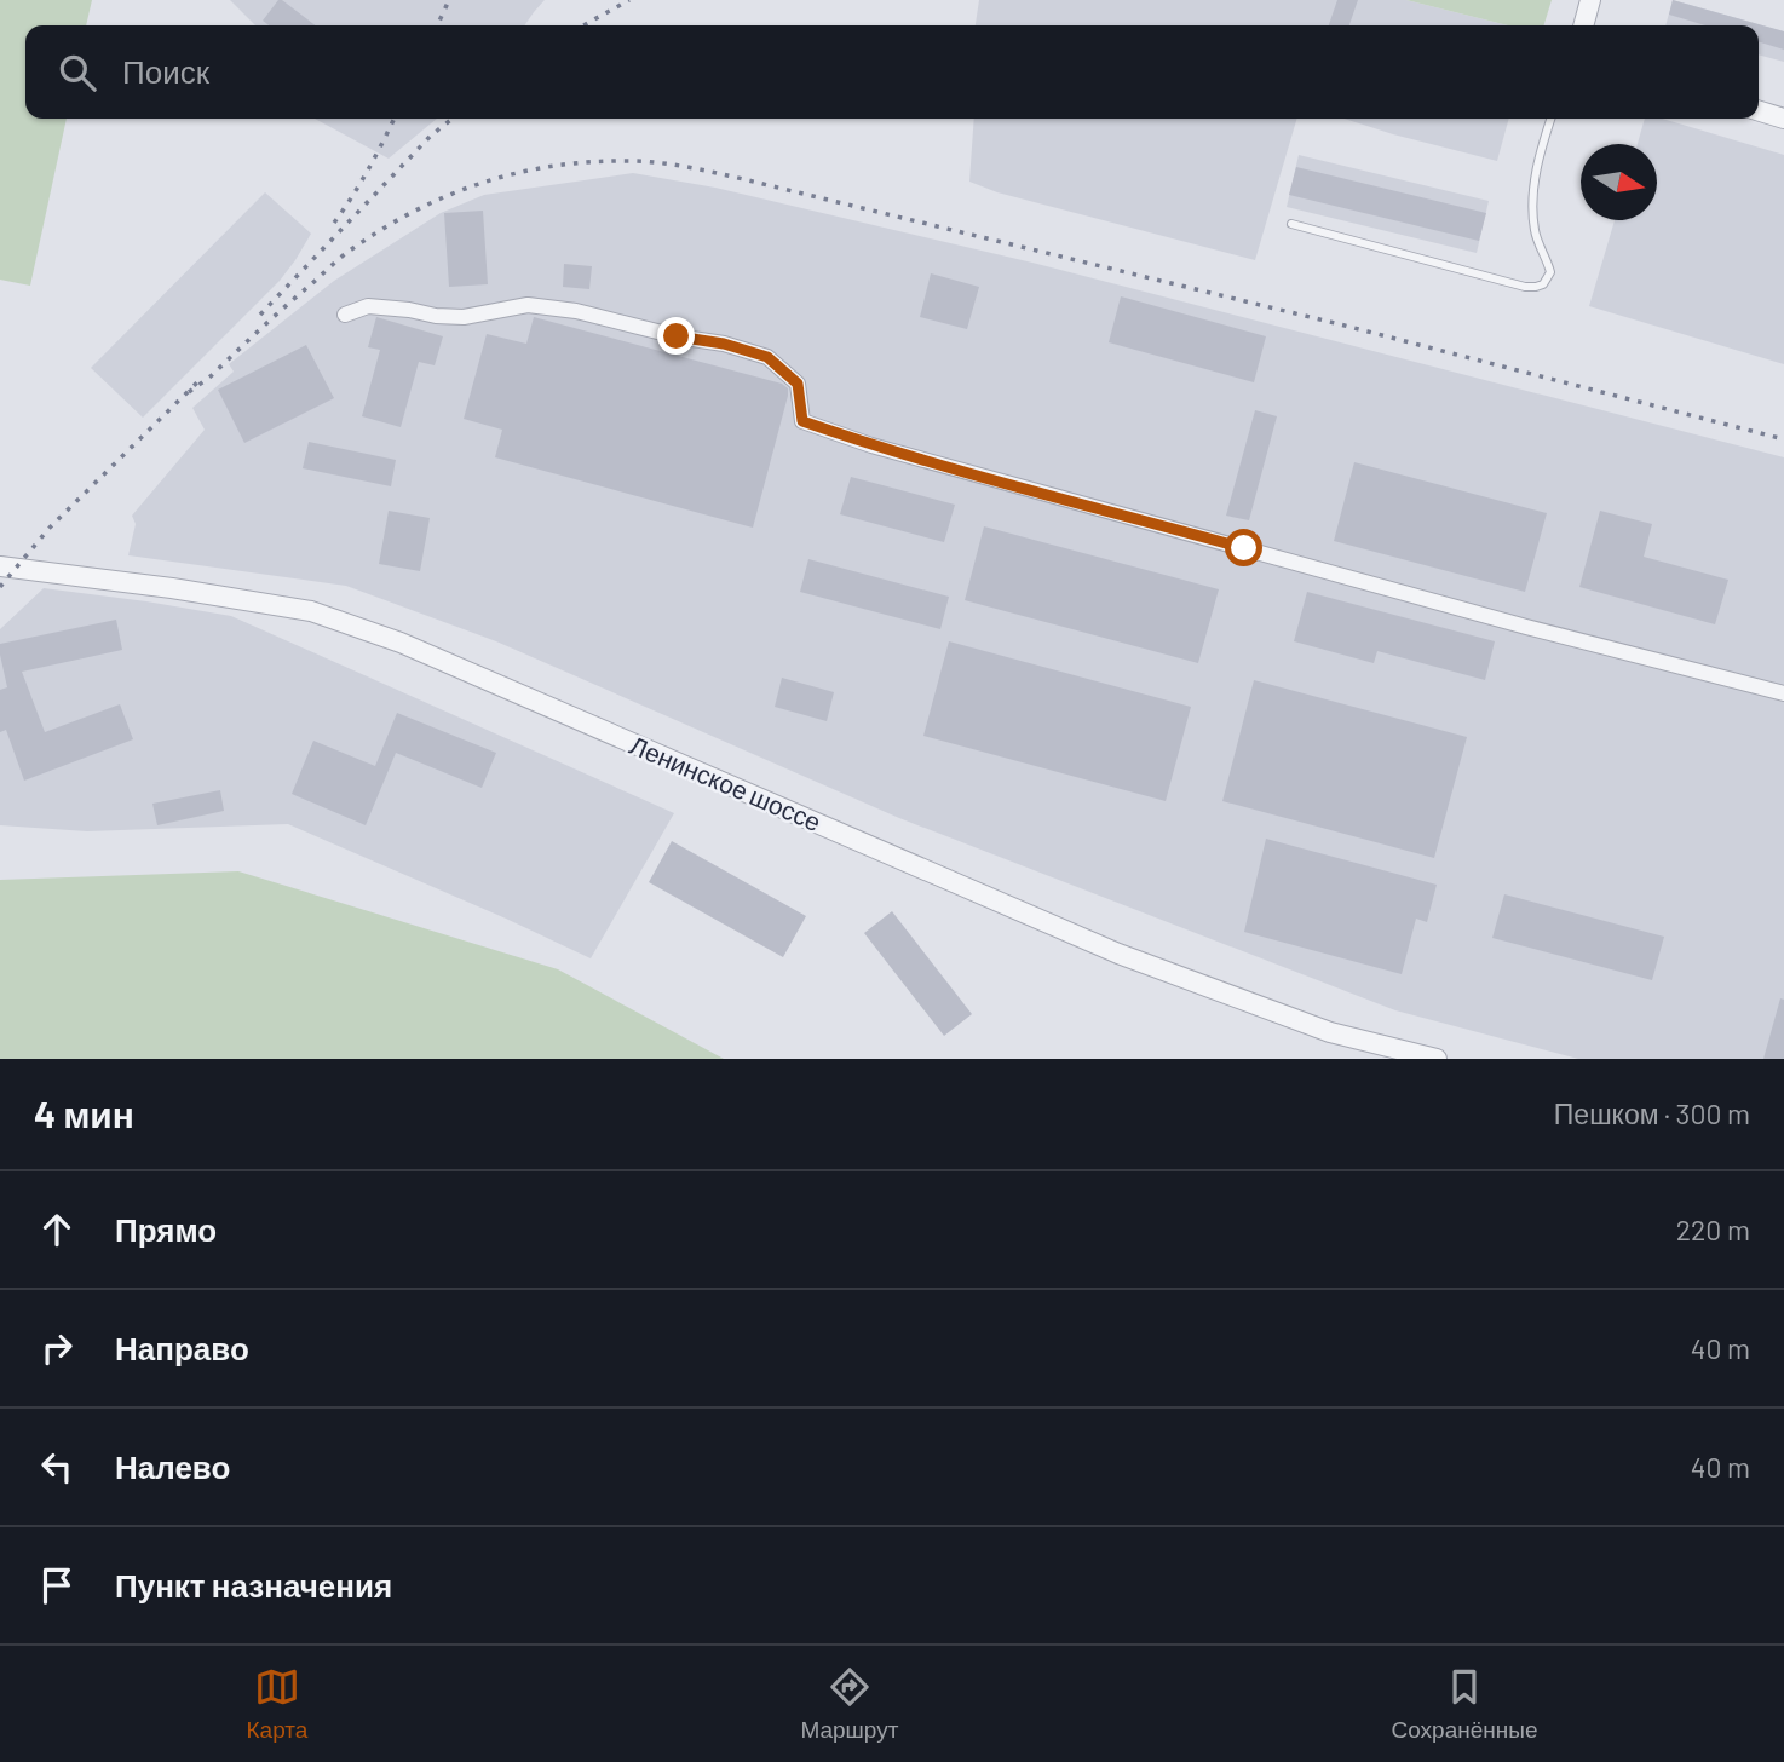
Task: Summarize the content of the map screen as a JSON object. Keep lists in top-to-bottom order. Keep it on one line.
{"streets":{"street":["Ленинское шоссе"]},"north":"right","page":{"search":"Поиск","heading":["4 мин","Пешком · 300 m"],"list":[["Прямо","220 m"],["Направо","40 m"],["Налево","40 m"],"Пункт назначения"],"nav":["Карта","Маршрут","Сохранённые"]}}
